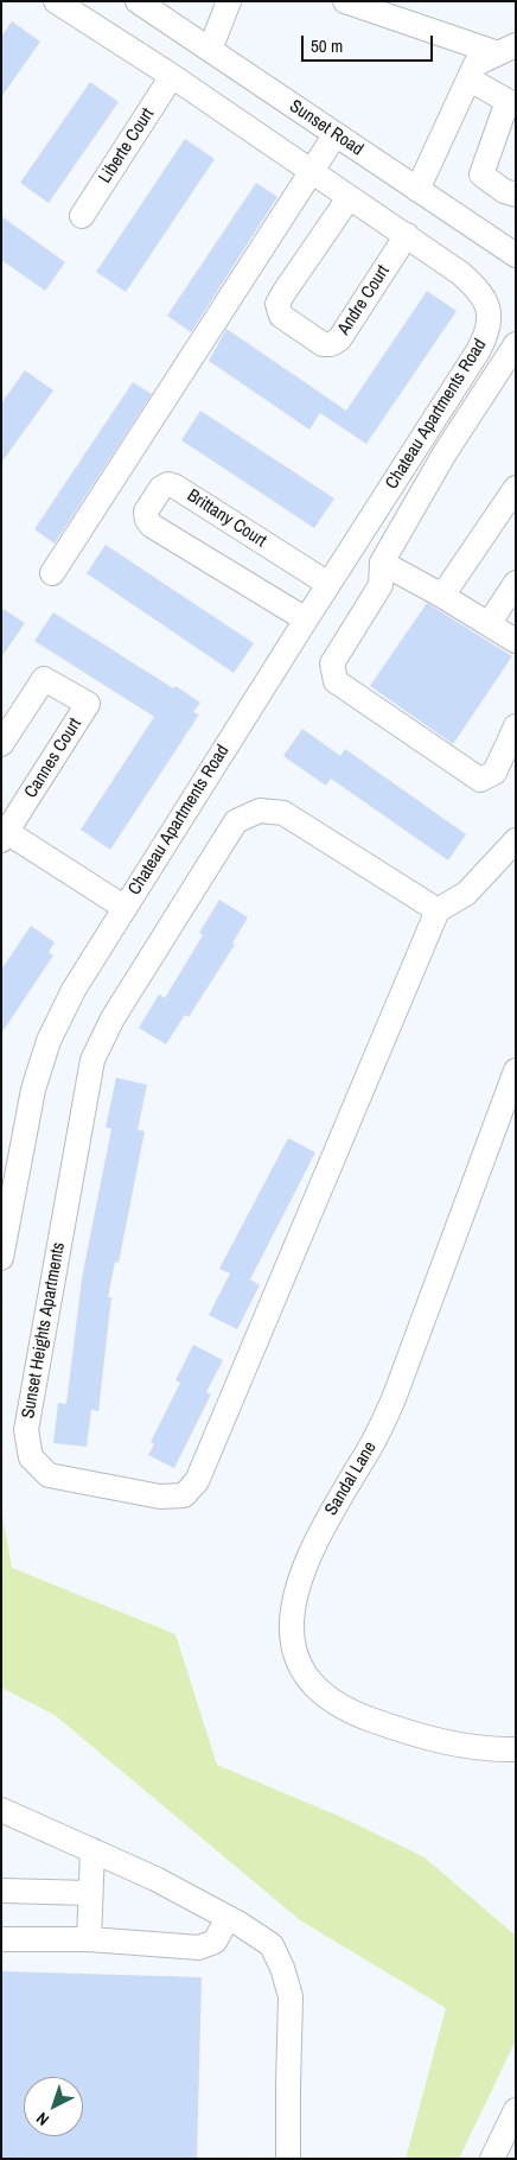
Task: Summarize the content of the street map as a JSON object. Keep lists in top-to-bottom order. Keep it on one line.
{"streets":{"street":["Sunset Road","Liberte Court","Andre Court","Chateau Apartments Road","Brittany Court","Cannes Court","Sunset Heights Apartments","Sandal Lane"]},"crossings":[["Liberte Court","Chateau Apartments Road"],["Andre Court","Chateau Apartments Road"],["Chateau Apartments Road","Brittany Court"],["Chateau Apartments Road","Cannes Court"]],"scale_bar":"50 m","north":"bottom left"}
